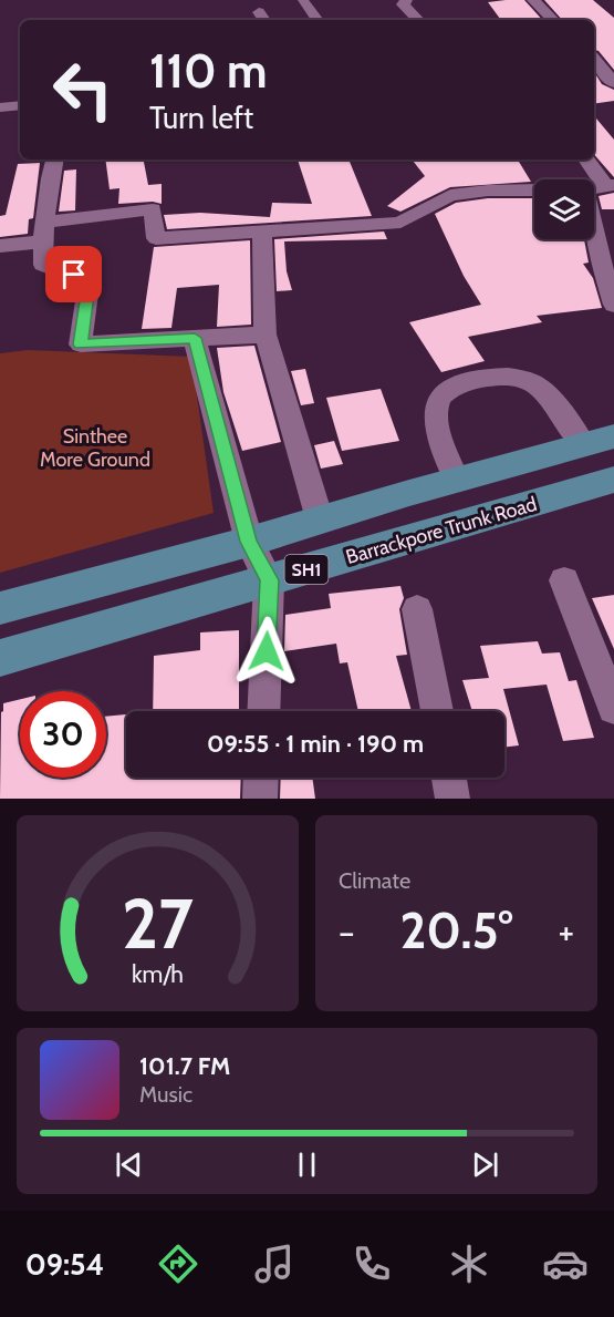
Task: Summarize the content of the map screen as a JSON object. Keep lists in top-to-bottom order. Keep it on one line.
{"streets":{"main road":["Barrackpore Trunk Road","SH1"]},"parks":["Sinthee More Ground"],"page":{"turn":["110 m","Turn left"],"limit":"30","trip":"09:55 · 1 min · 190 m","tile":"Climate","heat":["−","20.5°","+"],"song":["101.7 FM","Music"],"tabs":"09:54","gauge":["27","km/h"]}}
